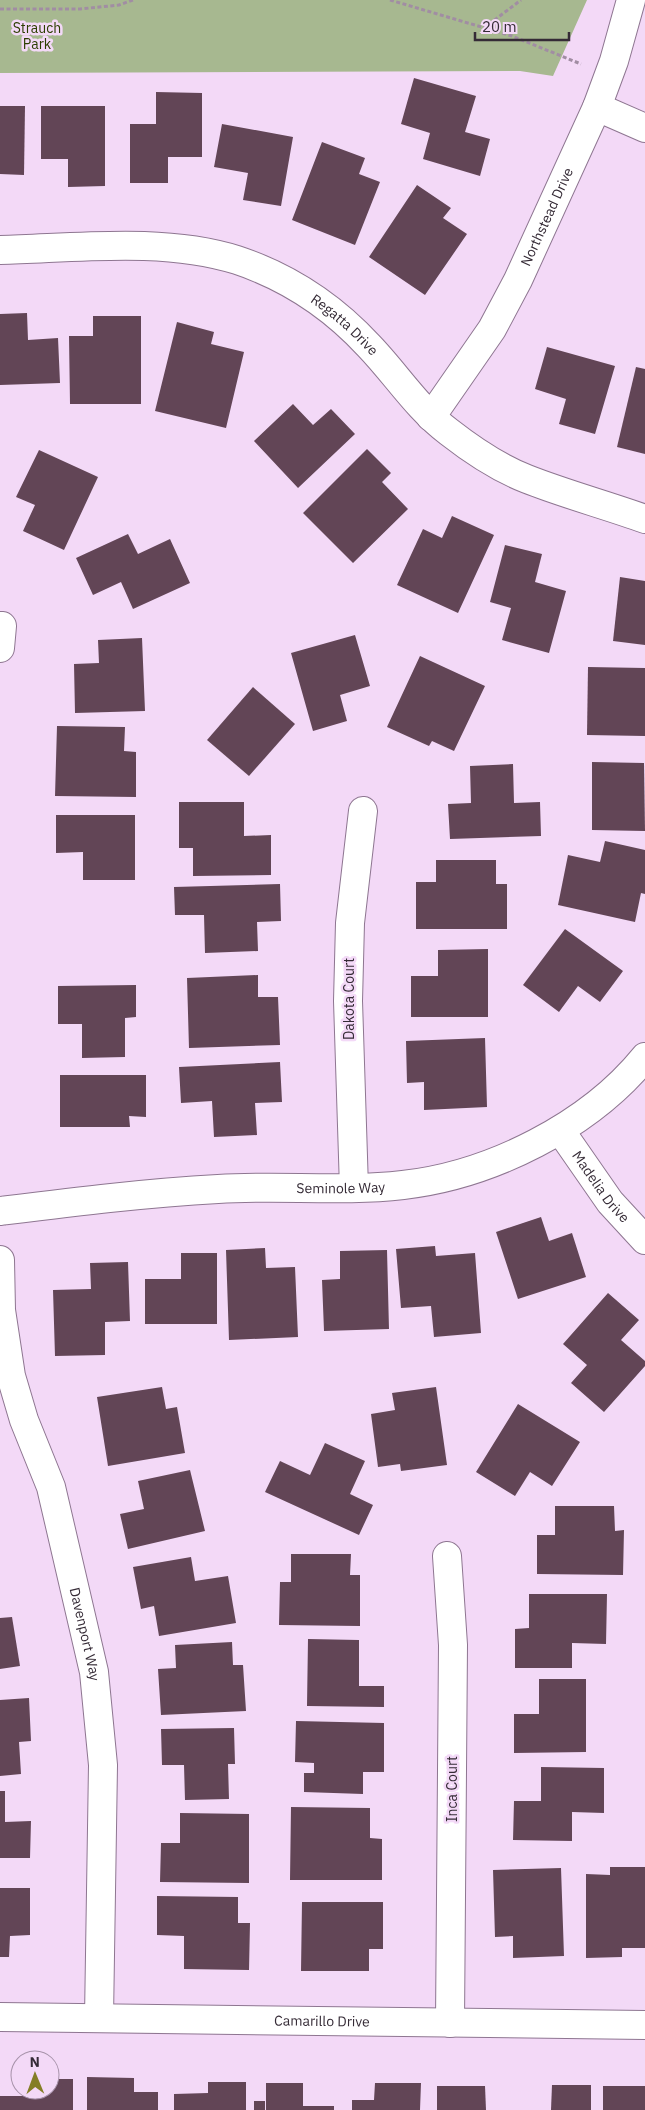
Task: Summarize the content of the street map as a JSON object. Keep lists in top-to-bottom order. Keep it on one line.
{"streets":{"street":["Northstead Drive","Regatta Drive","Dakota Court","Madelia Drive","Seminole Way","Davenport Way","Inca Court","Camarillo Drive"]},"crossings":[["Northstead Drive","Regatta Drive"],["Dakota Court","Seminole Way"],["Madelia Drive","Seminole Way"],["Davenport Way","Camarillo Drive"],["Inca Court","Camarillo Drive"]],"parks":["Strauch Park"],"scale_bar":"20 m","north":"top"}
